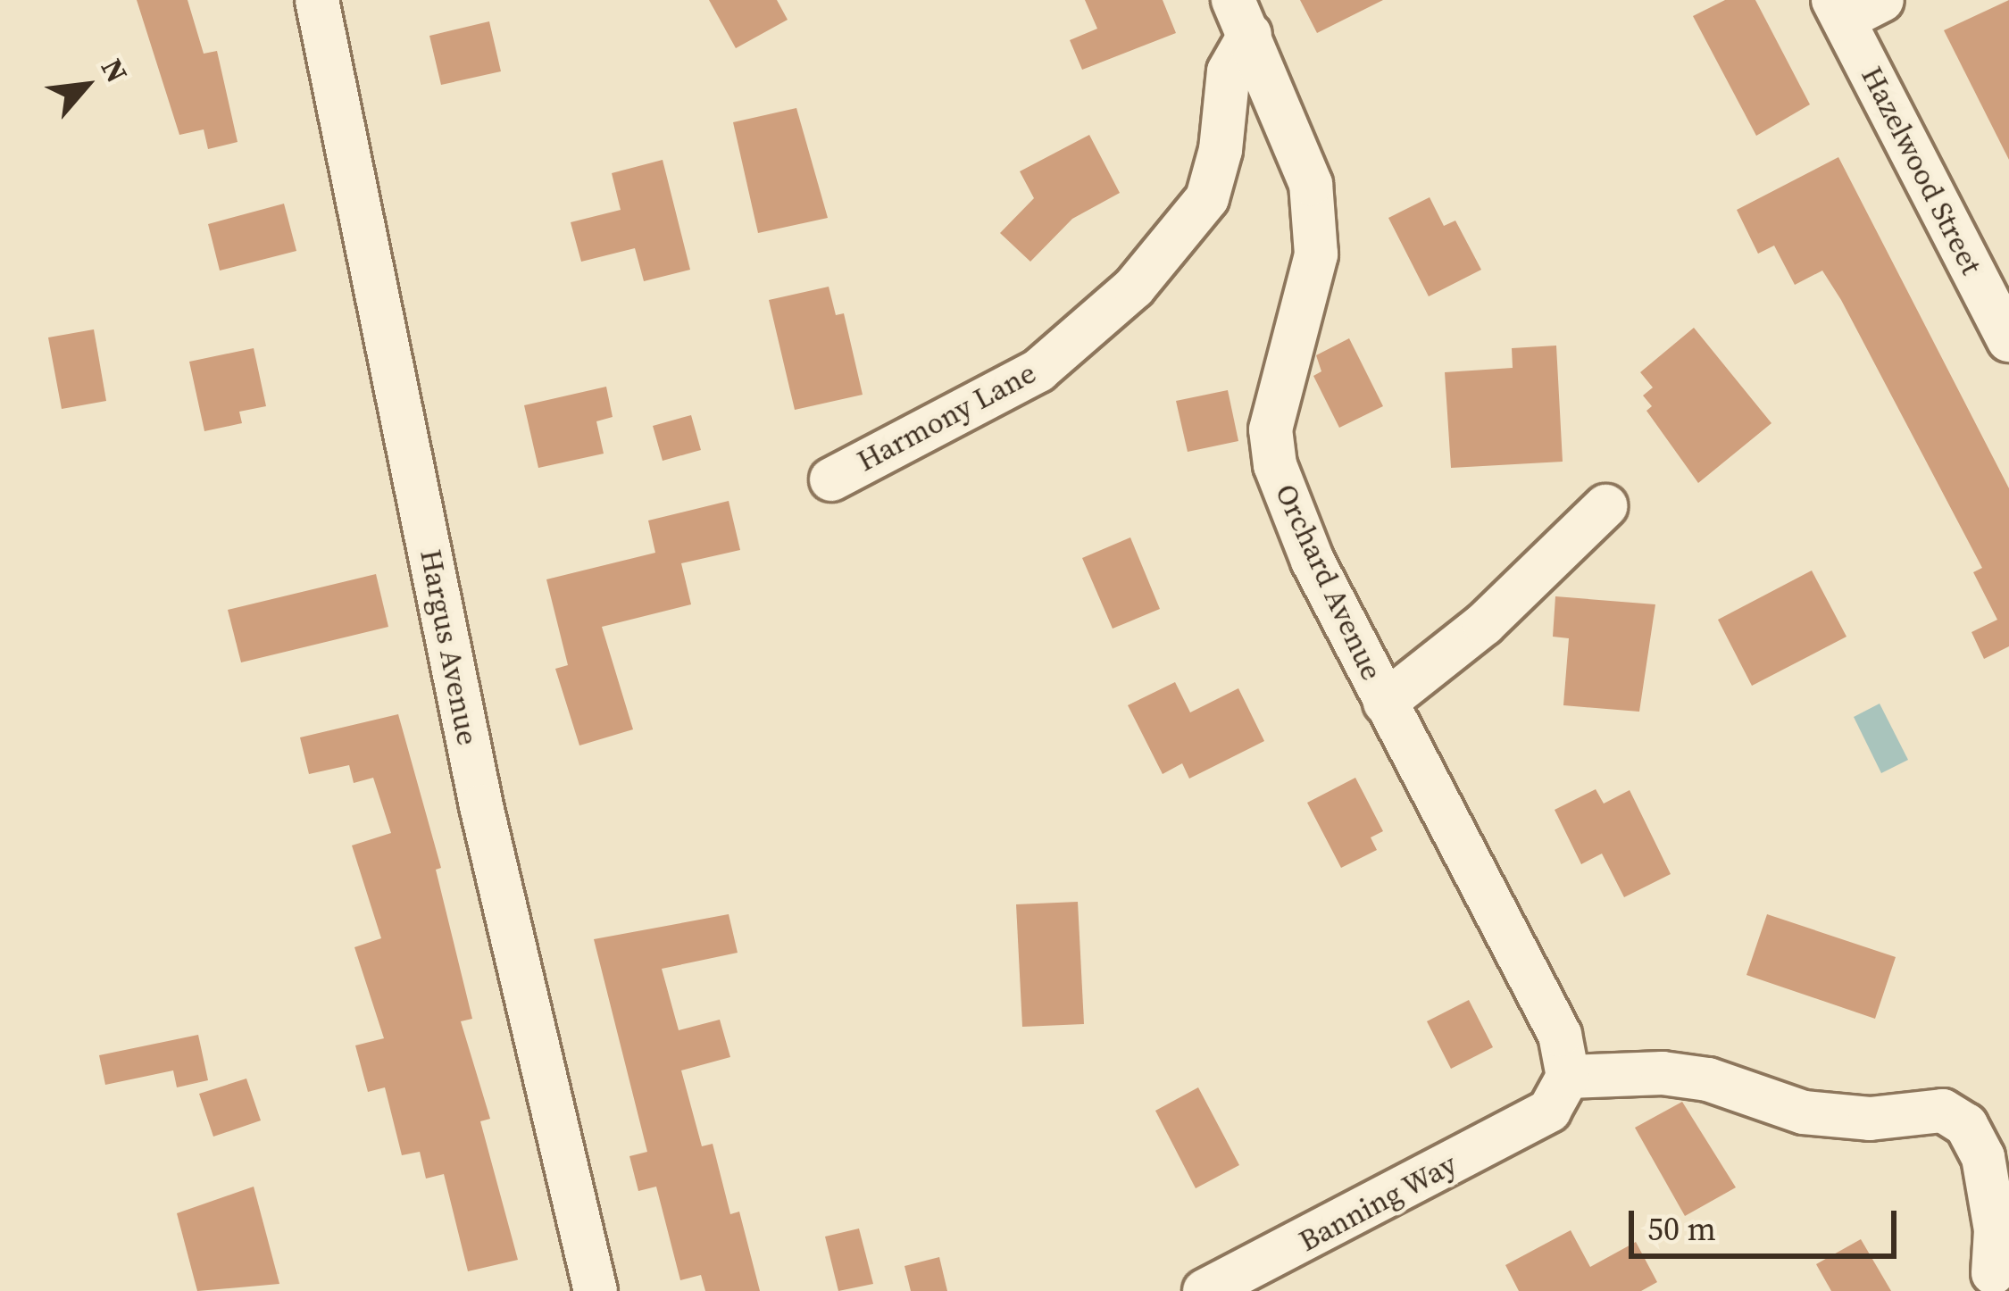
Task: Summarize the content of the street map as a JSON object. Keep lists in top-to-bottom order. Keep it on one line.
{"streets":{"street":["Hazelwood Street","Harmony Lane","Orchard Avenue","Hargus Avenue","Banning Way"]},"crossings":[["Harmony Lane","Orchard Avenue"],["Orchard Avenue","Banning Way"]],"scale_bar":"50 m","north":"top right"}
